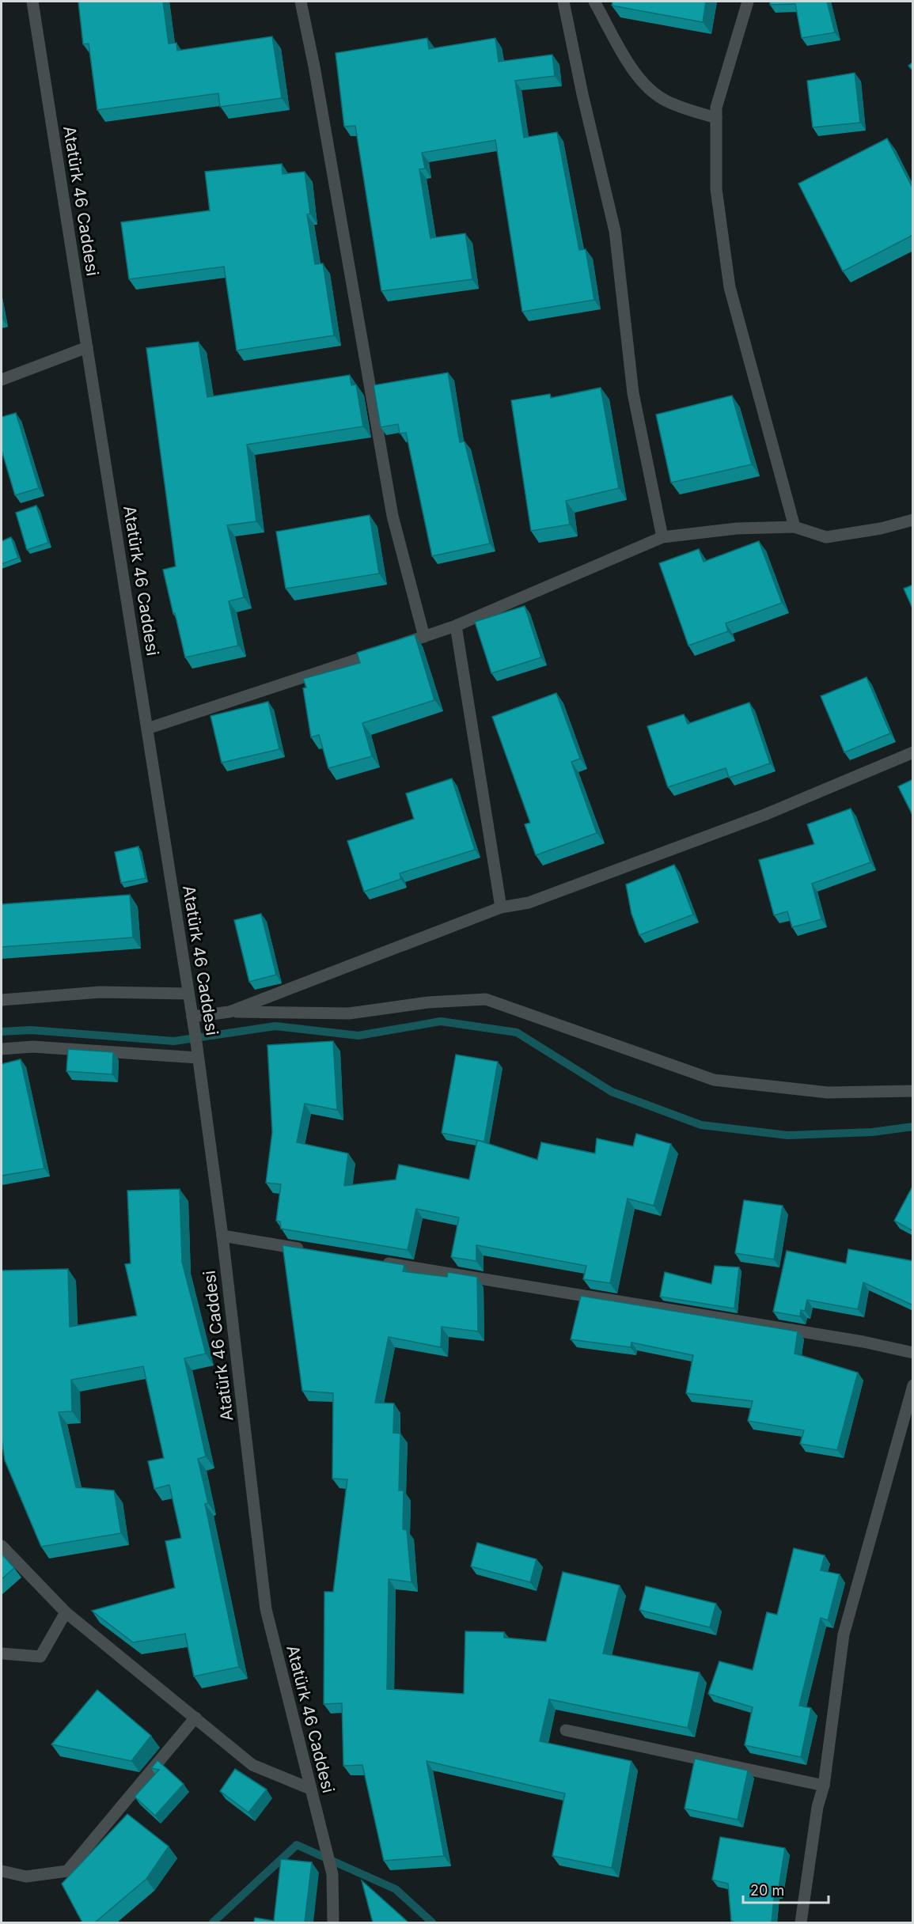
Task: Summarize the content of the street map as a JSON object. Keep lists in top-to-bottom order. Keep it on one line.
{"streets":{"street":["Atatürk 46 Caddesi"]},"scale_bar":"20 m"}
